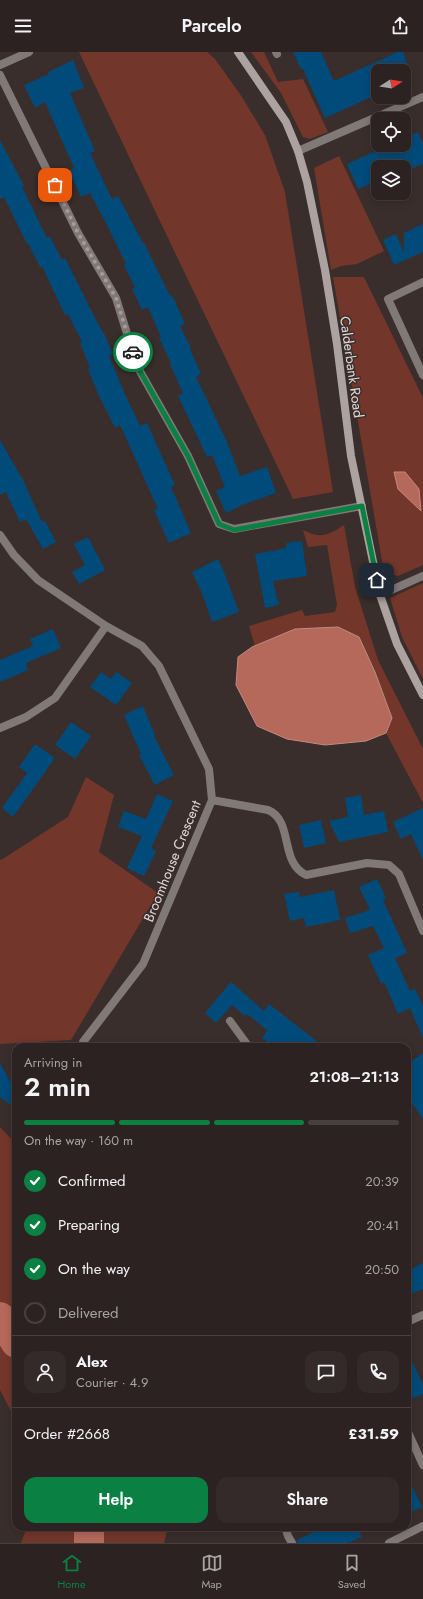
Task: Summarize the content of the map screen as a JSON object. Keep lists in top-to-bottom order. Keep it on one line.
{"streets":{"street":["Calderbank Road","Broomhouse Crescent"]},"north":"right","page":{"header":"Parcelo","heading":["2 min","Arriving in","21:08–21:13"],"panel":["Alex","Courier · 4.9","Order #2668","£31.59"],"bar":"On the way · 160 m","list":[["Confirmed","20:39"],["Preparing","20:41"],["On the way","20:50"],"Delivered"],"buttons":["Help","Share"],"tabs":["Home","Map","Saved"]}}
